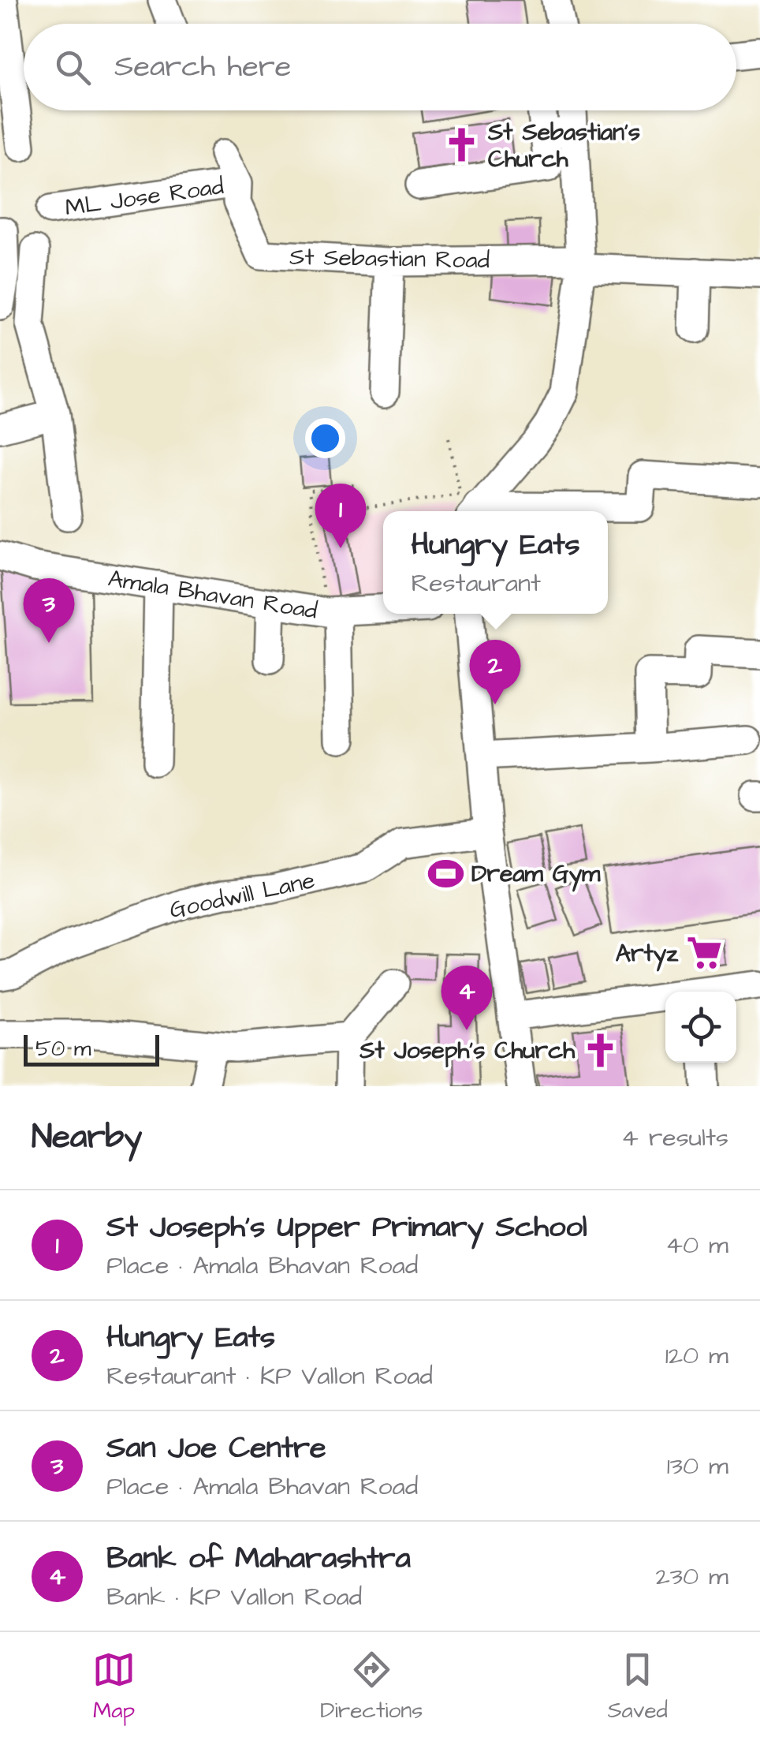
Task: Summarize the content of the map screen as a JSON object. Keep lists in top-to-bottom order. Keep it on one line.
{"streets":{"street":["ML Jose Road","St Sebastian Road","Amala Bhavan Road","Goodwill Lane"]},"crossings":[["ML Jose Road","St Sebastian Road"]],"places":{"church":["St Sebastian's Church","St Joseph's Church"],"sports":["Dream Gym"],"supermarket":["Artyz"]},"scale_bar":"50 m","page":{"search":"Search here","pins":["1","3","2","4"],"popup":["Hungry Eats","Restaurant"],"scale":"50 m","heading":["Nearby","4 results"],"list":[{"mark":"1","name":"St Joseph's Upper Primary School","note":"Place · Amala Bhavan Road","value":"40 m"},{"mark":"2","name":"Hungry Eats","note":"Restaurant · KP Vallon Road","value":"120 m"},{"mark":"3","name":"San Joe Centre","note":"Place · Amala Bhavan Road","value":"130 m"},{"mark":"4","name":"Bank of Maharashtra","note":"Bank · KP Vallon Road","value":"230 m"}],"nav":["Map","Directions","Saved"]}}
